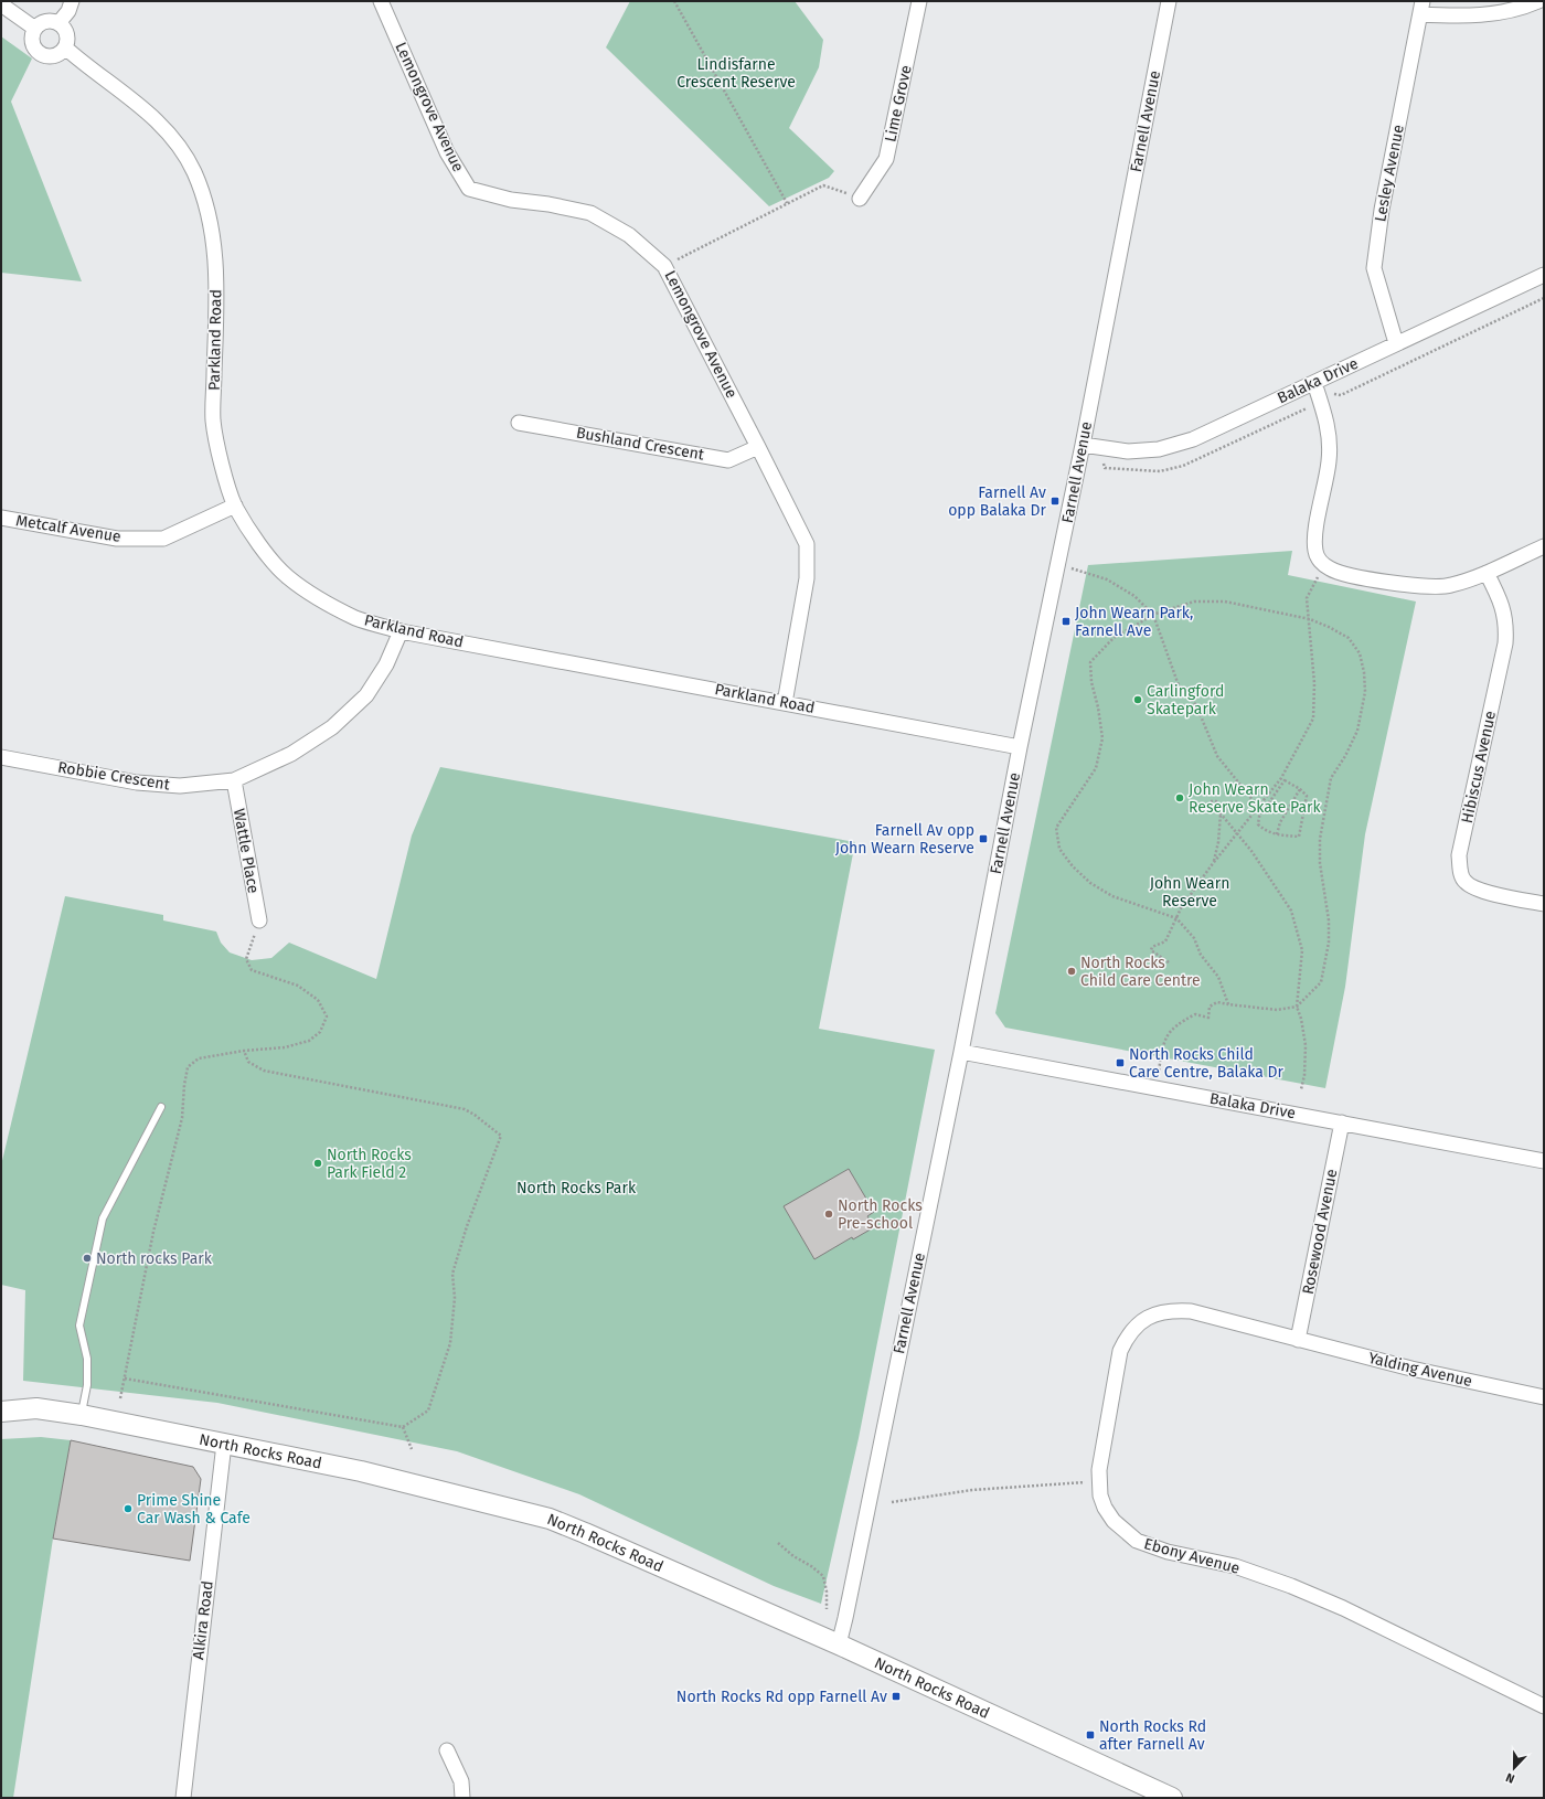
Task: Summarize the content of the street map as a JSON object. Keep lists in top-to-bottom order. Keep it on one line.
{"streets":{"main road":["North Rocks Road"],"street":["Lime Grove","Lemongrove Avenue","Farnell Avenue","Lesley Avenue","Parkland Road","Balaka Drive","Bushland Crescent","Metcalf Avenue","Hibiscus Avenue","Robbie Crescent","Wattle Place","Rosewood Avenue","Yalding Avenue","Ebony Avenue","Alkira Road"]},"crossings":[["Lemongrove Avenue","Parkland Road"],["Lemongrove Avenue","Bushland Crescent"],["Farnell Avenue","Parkland Road"],["Farnell Avenue","Balaka Drive"],["Farnell Avenue","North Rocks Road"],["Lesley Avenue","Balaka Drive"],["Parkland Road","Metcalf Avenue"],["Parkland Road","Robbie Crescent"],["Balaka Drive","Rosewood Avenue"],["Robbie Crescent","Wattle Place"],["Rosewood Avenue","Yalding Avenue"],["Rosewood Avenue","Ebony Avenue"],["Yalding Avenue","Ebony Avenue"],["North Rocks Road","Alkira Road"]],"parks":["Lindisfarne Crescent Reserve","John Wearn Reserve","North Rocks Park"],"places":{"transit":["Farnell Av opp Balaka Dr","John Wearn Park, Farnell Ave","Farnell Av opp John Wearn Reserve","North Rocks Child Care Centre, Balaka Dr","North Rocks Rd opp Farnell Av","North Rocks Rd after Farnell Av"],"other":["Carlingford Skatepark","John Wearn Reserve Skate Park","North Rocks Child Care Centre","North Rocks Park Field 2","North Rocks Pre-school","North rocks Park","Prime Shine Car Wash & Cafe"]},"north":"bottom"}
